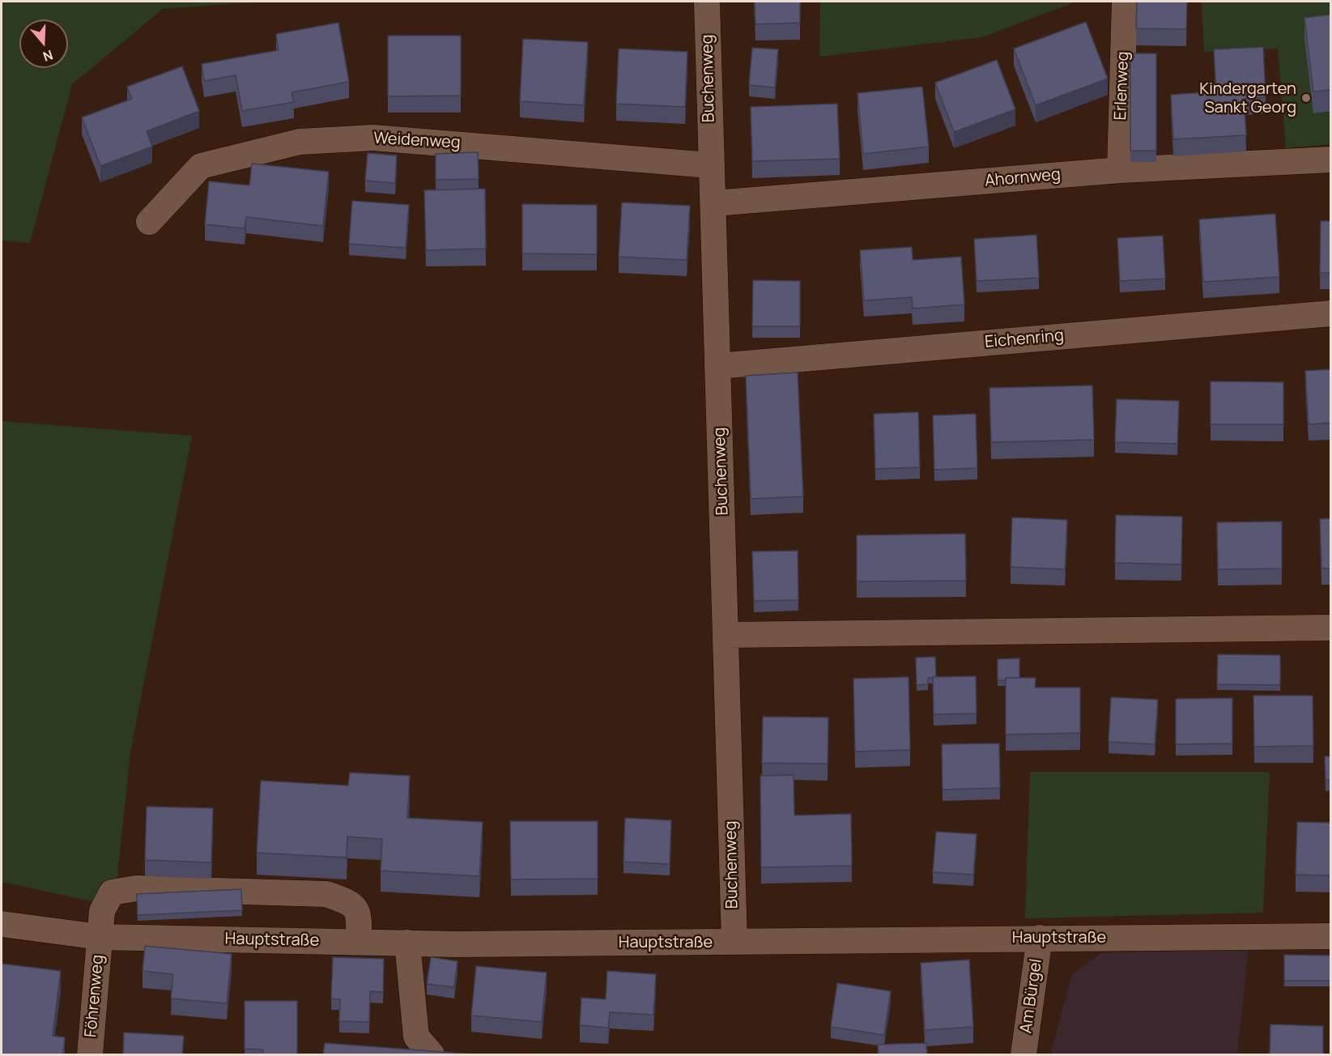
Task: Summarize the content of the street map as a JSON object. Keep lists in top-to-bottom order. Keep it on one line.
{"streets":{"street":["Buchenweg","Erlenweg","Weidenweg","Ahornweg","Eichenring","Hauptstraße","Föhrenweg","Am Bürgel"]},"crossings":[["Buchenweg","Weidenweg"],["Buchenweg","Ahornweg"],["Buchenweg","Eichenring"],["Buchenweg","Hauptstraße"],["Erlenweg","Ahornweg"],["Hauptstraße","Föhrenweg"],["Hauptstraße","Am Bürgel"]],"places":["Kindergarten Sankt Georg"],"north":"bottom"}
